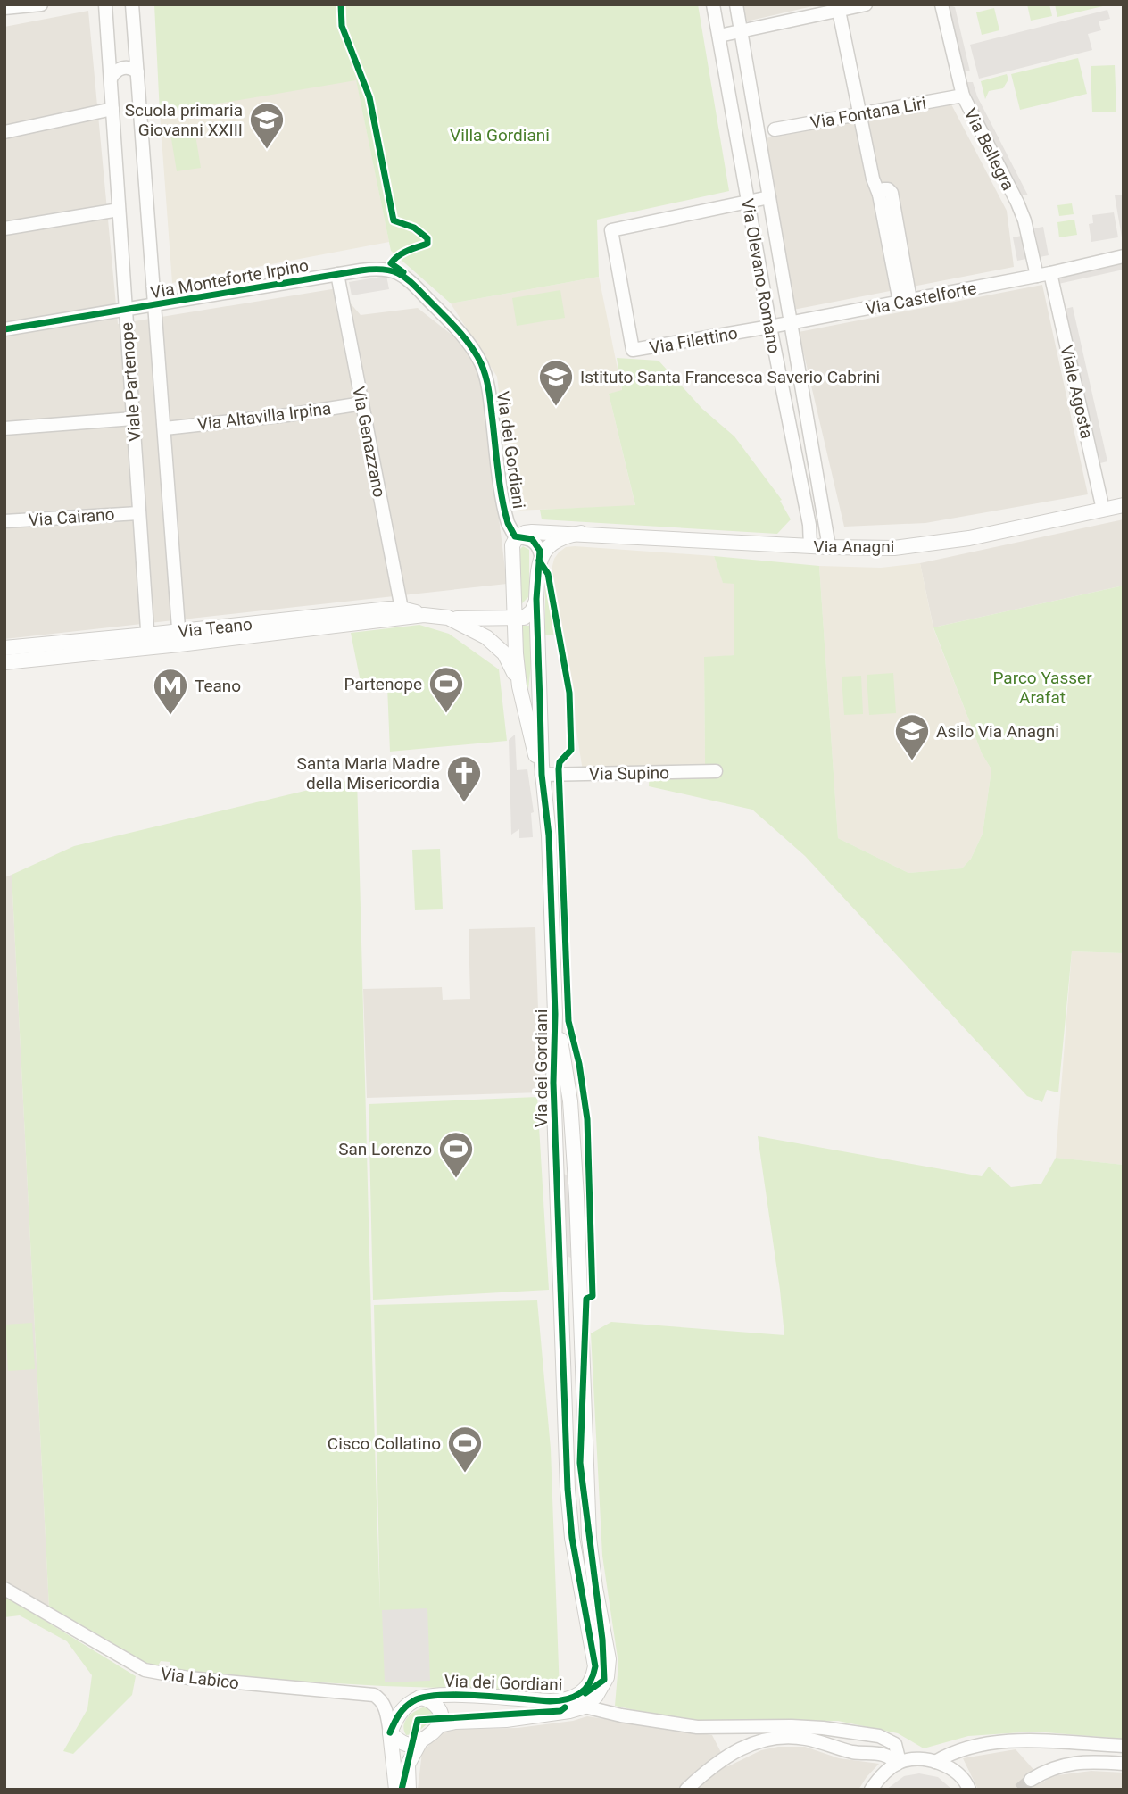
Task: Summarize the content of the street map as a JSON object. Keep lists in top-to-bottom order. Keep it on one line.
{"streets":{"street":["Via Fontana Liri","Via Bellegra","Via Olevano Romano","Via Monteforte Irpino","Via Castelforte","Via Filettino","Viale Partenope","Viale Agosta","Via Altavilla Irpina","Via Genazzano","Via dei Gordiani","Via Cairano","Via Anagni","Via Teano","Via Supino","Via Labico"]},"crossings":[["Via Fontana Liri","Via Bellegra"],["Via Bellegra","Via Castelforte"],["Via Olevano Romano","Via Castelforte"],["Via Olevano Romano","Via Filettino"],["Via Olevano Romano","Via Anagni"],["Via Monteforte Irpino","Viale Partenope"],["Via Monteforte Irpino","Via Genazzano"],["Via Monteforte Irpino","Via dei Gordiani"],["Via Castelforte","Via Filettino"],["Via Castelforte","Viale Agosta"],["Viale Partenope","Via Altavilla Irpina"],["Viale Partenope","Via Cairano"],["Viale Partenope","Via Teano"],["Viale Agosta","Via Anagni"],["Via Altavilla Irpina","Via Genazzano"],["Via Genazzano","Via Teano"],["Via dei Gordiani","Via Anagni"],["Via dei Gordiani","Via Teano"],["Via dei Gordiani","Via Supino"],["Via dei Gordiani","Via Labico"]],"parks":["Villa Gordiani","Parco Yasser Arafat"],"places":{"school or university":["Scuola primaria Giovanni XXIII","Istituto Santa Francesca Saverio Cabrini","Asilo Via Anagni"],"sports":["Partenope","San Lorenzo","Cisco Collatino"],"metro station":["Teano"],"church":["Santa Maria Madre della Misericordia"]}}
